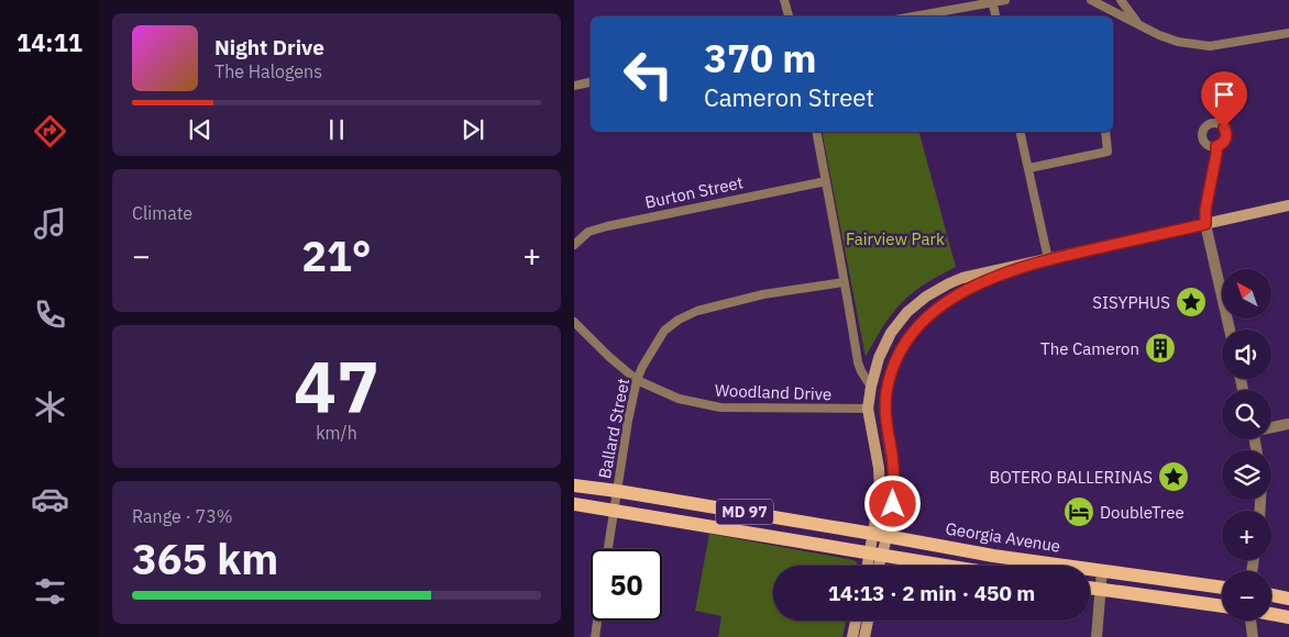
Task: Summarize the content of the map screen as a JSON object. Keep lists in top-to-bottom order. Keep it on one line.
{"streets":{"main road":["MD 97","Georgia Avenue"],"street":["Burton Street","Woodland Drive","Ballard Street"]},"crossings":[["Woodland Drive","Ballard Street"],["Ballard Street","MD 97"],["Ballard Street","Georgia Avenue"]],"parks":["Fairview Park"],"places":{"place":["SISYPHUS","BOTERO BALLERINAS"],"building":["The Cameron"],"hotel":["DoubleTree"]},"north":"top left","page":{"tabs":"14:11","turn":["370 m","Cameron Street"],"song":["Night Drive","The Halogens"],"tile":["Climate",["47","km/h"],["Range · 73%","365 km"]],"heat":["−","21°","+"],"map_buttons":["+","−"],"limit":"50","trip":"14:13 · 2 min · 450 m"}}
